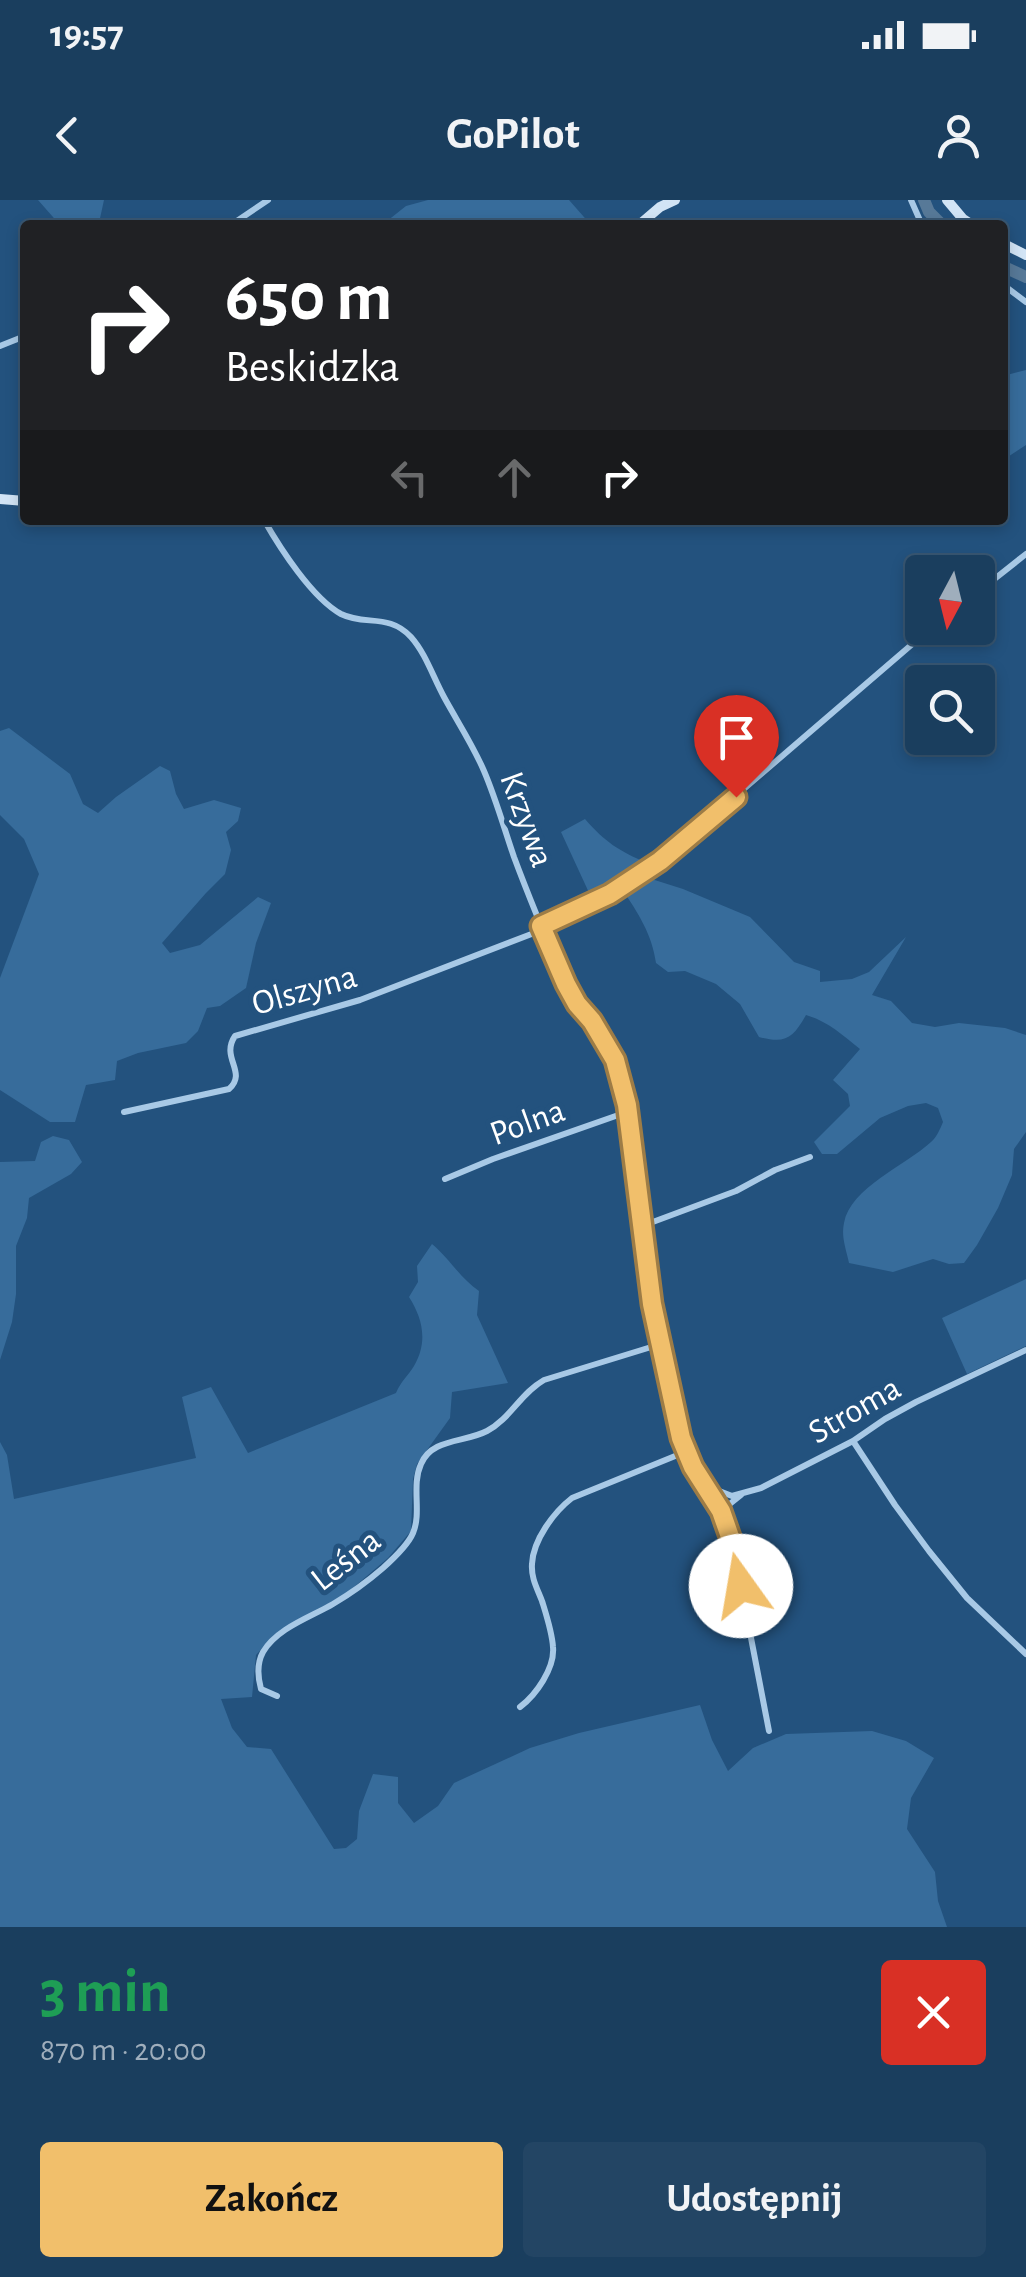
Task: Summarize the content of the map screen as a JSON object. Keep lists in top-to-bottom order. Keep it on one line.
{"streets":{"street":["Krzywa","Olszyna","Polna","Stroma","Leśna"]},"crossings":[["Krzywa","Olszyna"],["Krzywa","Polna"],["Krzywa","Stroma"],["Krzywa","Leśna"]],"north":"bottom","page":{"status":"19:57","header":"GoPilot","turn":["650 m","Beskidzka"],"heading":["3 min","870 m · 20:00"],"buttons":["Zakończ","Udostępnij"]}}
